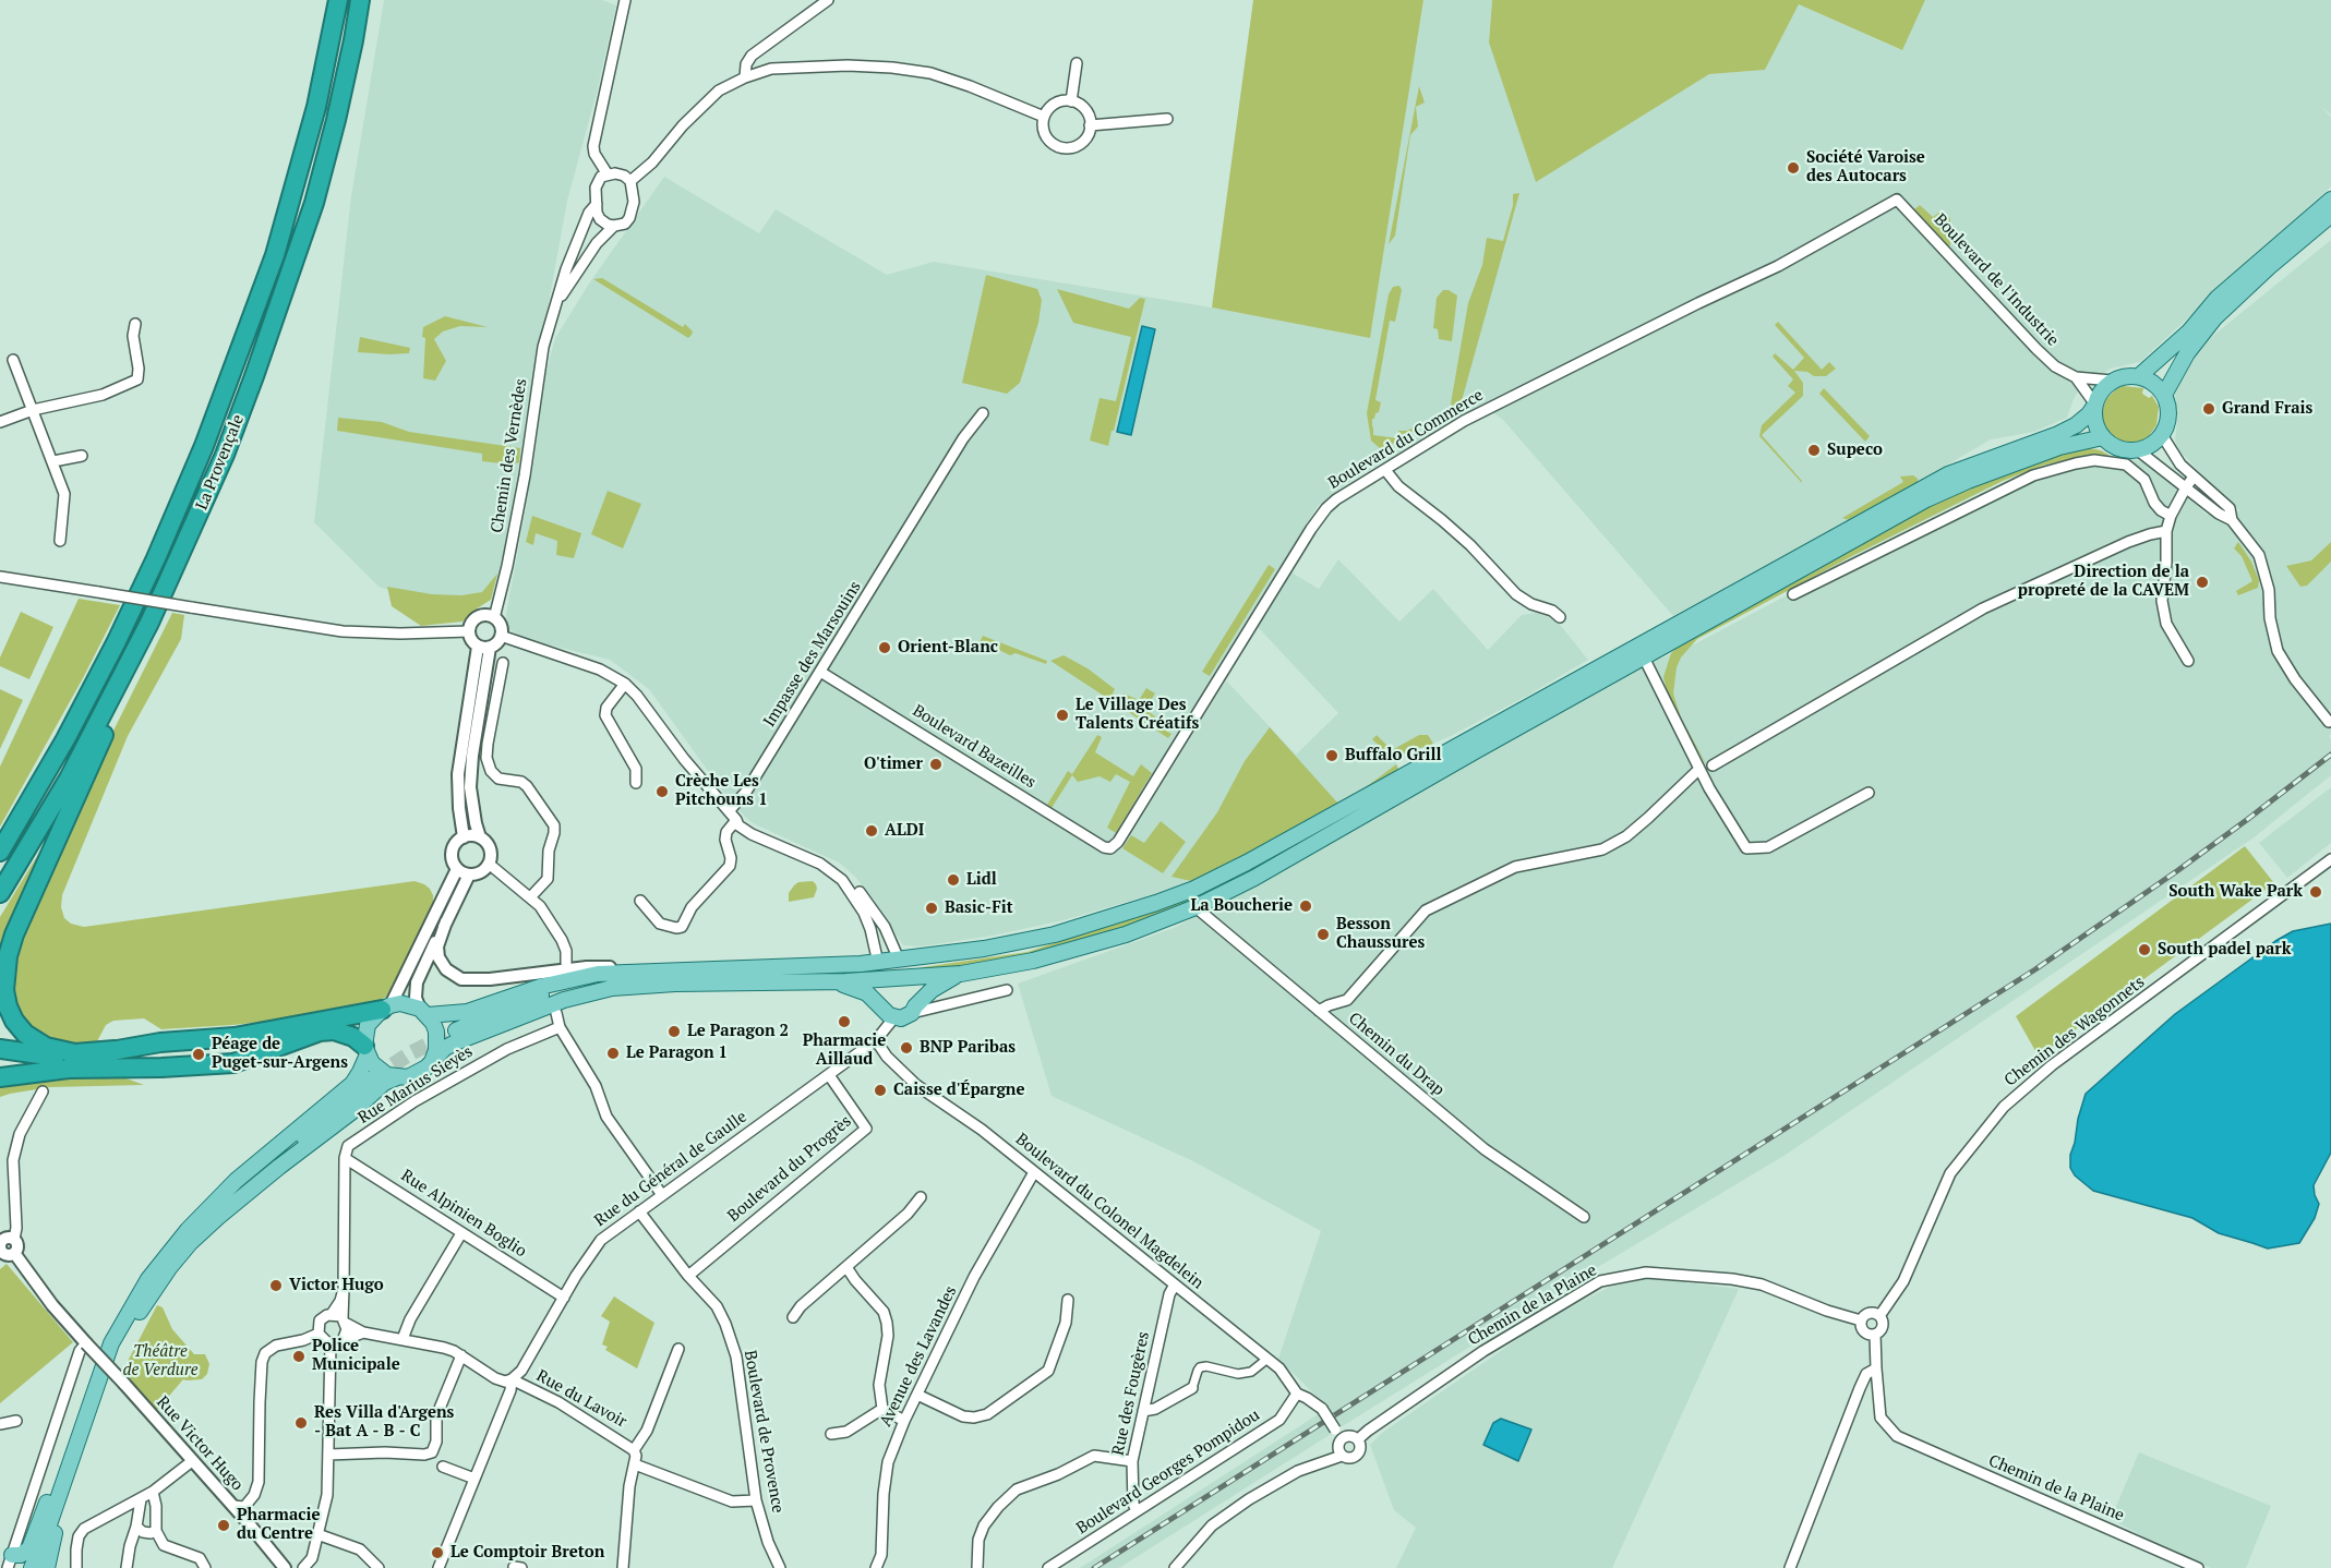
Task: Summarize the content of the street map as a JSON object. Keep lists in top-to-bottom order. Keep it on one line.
{"streets":{"highway":["La Provençale"],"street":["Boulevard de l'Industrie","Boulevard du Commerce","Chemin des Vernèdes","Impasse des Marsouins","Boulevard Bazeilles","Chemin des Wagonnets","Chemin du Drap","Rue Marius Sieyès","Rue du Général de Gaulle","Boulevard du Progrès","Boulevard du Colonel Magdelein","Rue Alpinien Boglio","Chemin de la Plaine","Avenue des Lavandes","Rue des Fougères","Rue du Lavoir","Boulevard de Provence","Rue Victor Hugo","Boulevard Georges Pompidou"]},"crossings":[["Boulevard de l'Industrie","Boulevard du Commerce"],["Boulevard du Commerce","Boulevard Bazeilles"],["Impasse des Marsouins","Boulevard Bazeilles"],["Chemin des Wagonnets","Chemin de la Plaine"],["Rue Marius Sieyès","Rue Alpinien Boglio"],["Rue du Général de Gaulle","Boulevard du Progrès"],["Rue du Général de Gaulle","Boulevard du Colonel Magdelein"],["Rue du Général de Gaulle","Rue Alpinien Boglio"],["Rue du Général de Gaulle","Rue du Lavoir"],["Rue du Général de Gaulle","Boulevard de Provence"],["Boulevard du Progrès","Boulevard de Provence"],["Boulevard du Colonel Magdelein","Avenue des Lavandes"],["Boulevard du Colonel Magdelein","Rue des Fougères"],["Boulevard du Colonel Magdelein","Boulevard Georges Pompidou"],["Rue des Fougères","Boulevard Georges Pompidou"]],"parks":["Théâtre de Verdure"],"places":["Société Varoise des Autocars","Grand Frais","Supeco","Direction de la propreté de la CAVEM","Orient-Blanc","Le Village Des Talents Créatifs","Buffalo Grill","O'timer","Crèche Les Pitchouns 1","ALDI","Lidl","South Wake Park","La Boucherie","Basic-Fit","Besson Chaussures","South padel park","Pharmacie Aillaud","Le Paragon 2","BNP Paribas","Le Paragon 1","Péage de Puget-sur-Argens","Caisse d'Épargne","Victor Hugo","Police Municipale","Res Villa d'Argens - Bat A - B - C","Pharmacie du Centre","Le Comptoir Breton"]}
